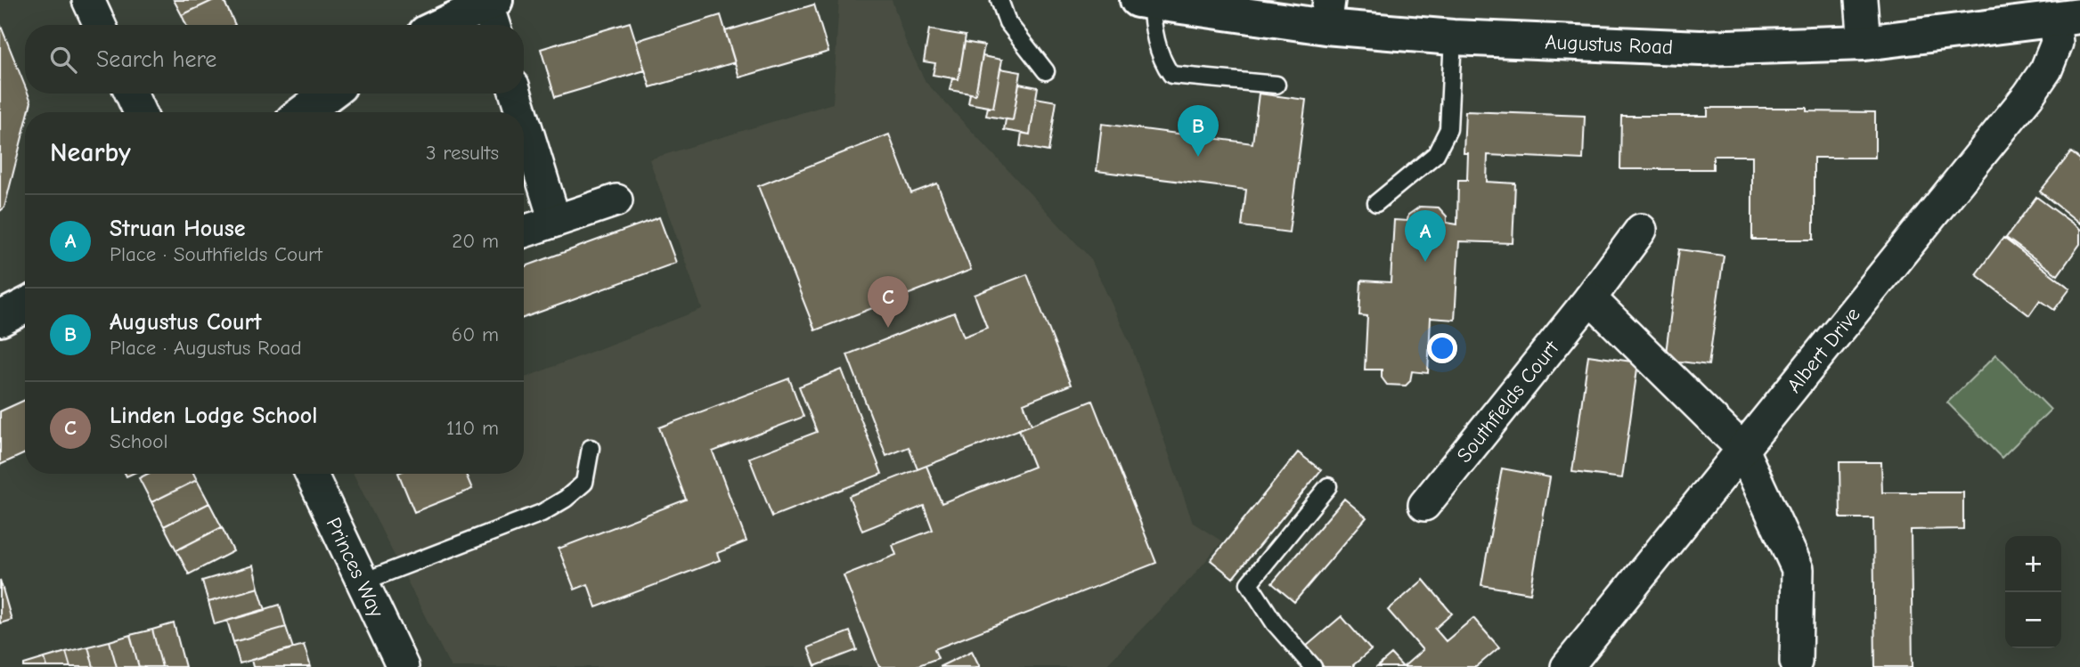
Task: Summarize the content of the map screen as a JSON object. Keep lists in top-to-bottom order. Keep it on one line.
{"streets":{"street":["Augustus Road","Albert Drive","Southfields Court","Princes Way"]},"crossings":[["Augustus Road","Albert Drive"]],"page":{"search":"Search here","pins":["B","A","C"],"heading":["Nearby","3 results"],"list":[{"mark":"A","name":"Struan House","note":"Place · Southfields Court","value":"20 m"},{"mark":"B","name":"Augustus Court","note":"Place · Augustus Road","value":"60 m"},{"mark":"C","name":"Linden Lodge School","note":"School","value":"110 m"}],"map_buttons":["+","−"]}}
